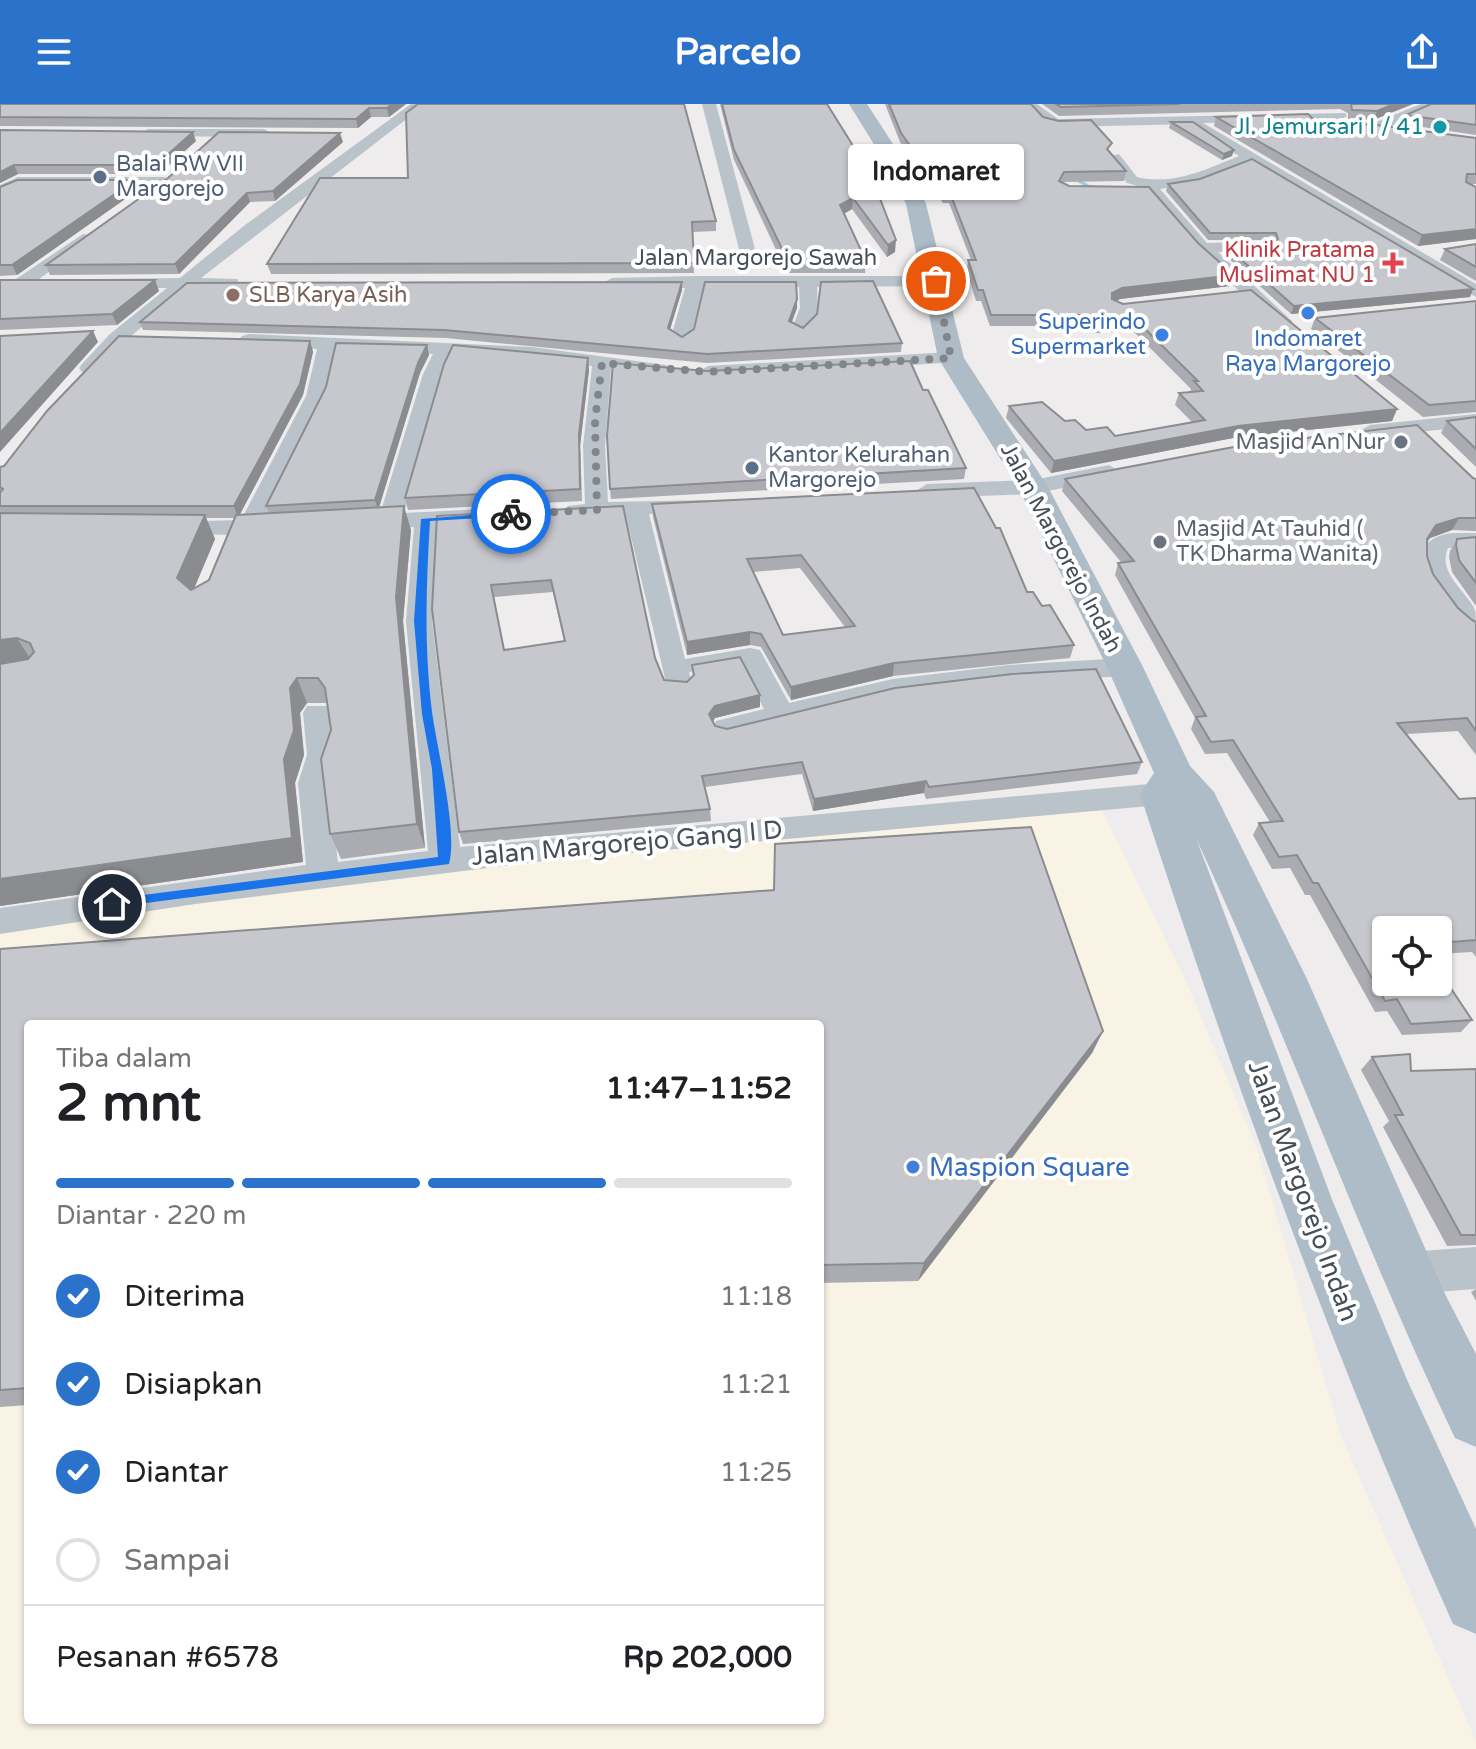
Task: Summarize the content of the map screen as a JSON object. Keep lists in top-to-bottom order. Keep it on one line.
{"streets":{"main road":["Jalan Margorejo Indah"],"street":["Jalan Margorejo Sawah","Jalan Margorejo Gang I D"]},"crossings":[["Jalan Margorejo Sawah","Jalan Margorejo Indah"],["Jalan Margorejo Indah","Jalan Margorejo Gang I D"]],"places":{"other":["Jl. Jemursari I / 41","Balai RW VII Margorejo","Indomaret","SLB Karya Asih","Indomaret Raya Margorejo","Superindo Supermarket","Masjid An Nur","Kantor Kelurahan Margorejo","Masjid At Tauhid ( TK Dharma Wanita)","Maspion Square"],"health":["Klinik Pratama Muslimat NU 1"]},"page":{"header":"Parcelo","bubble":"Indomaret","heading":["2 mnt","Tiba dalam","11:47–11:52"],"panel":["Pesanan #6578","Rp 202,000"],"bar":"Diantar · 220 m","list":[["Diterima","11:18"],["Disiapkan","11:21"],["Diantar","11:25"],"Sampai"]}}
